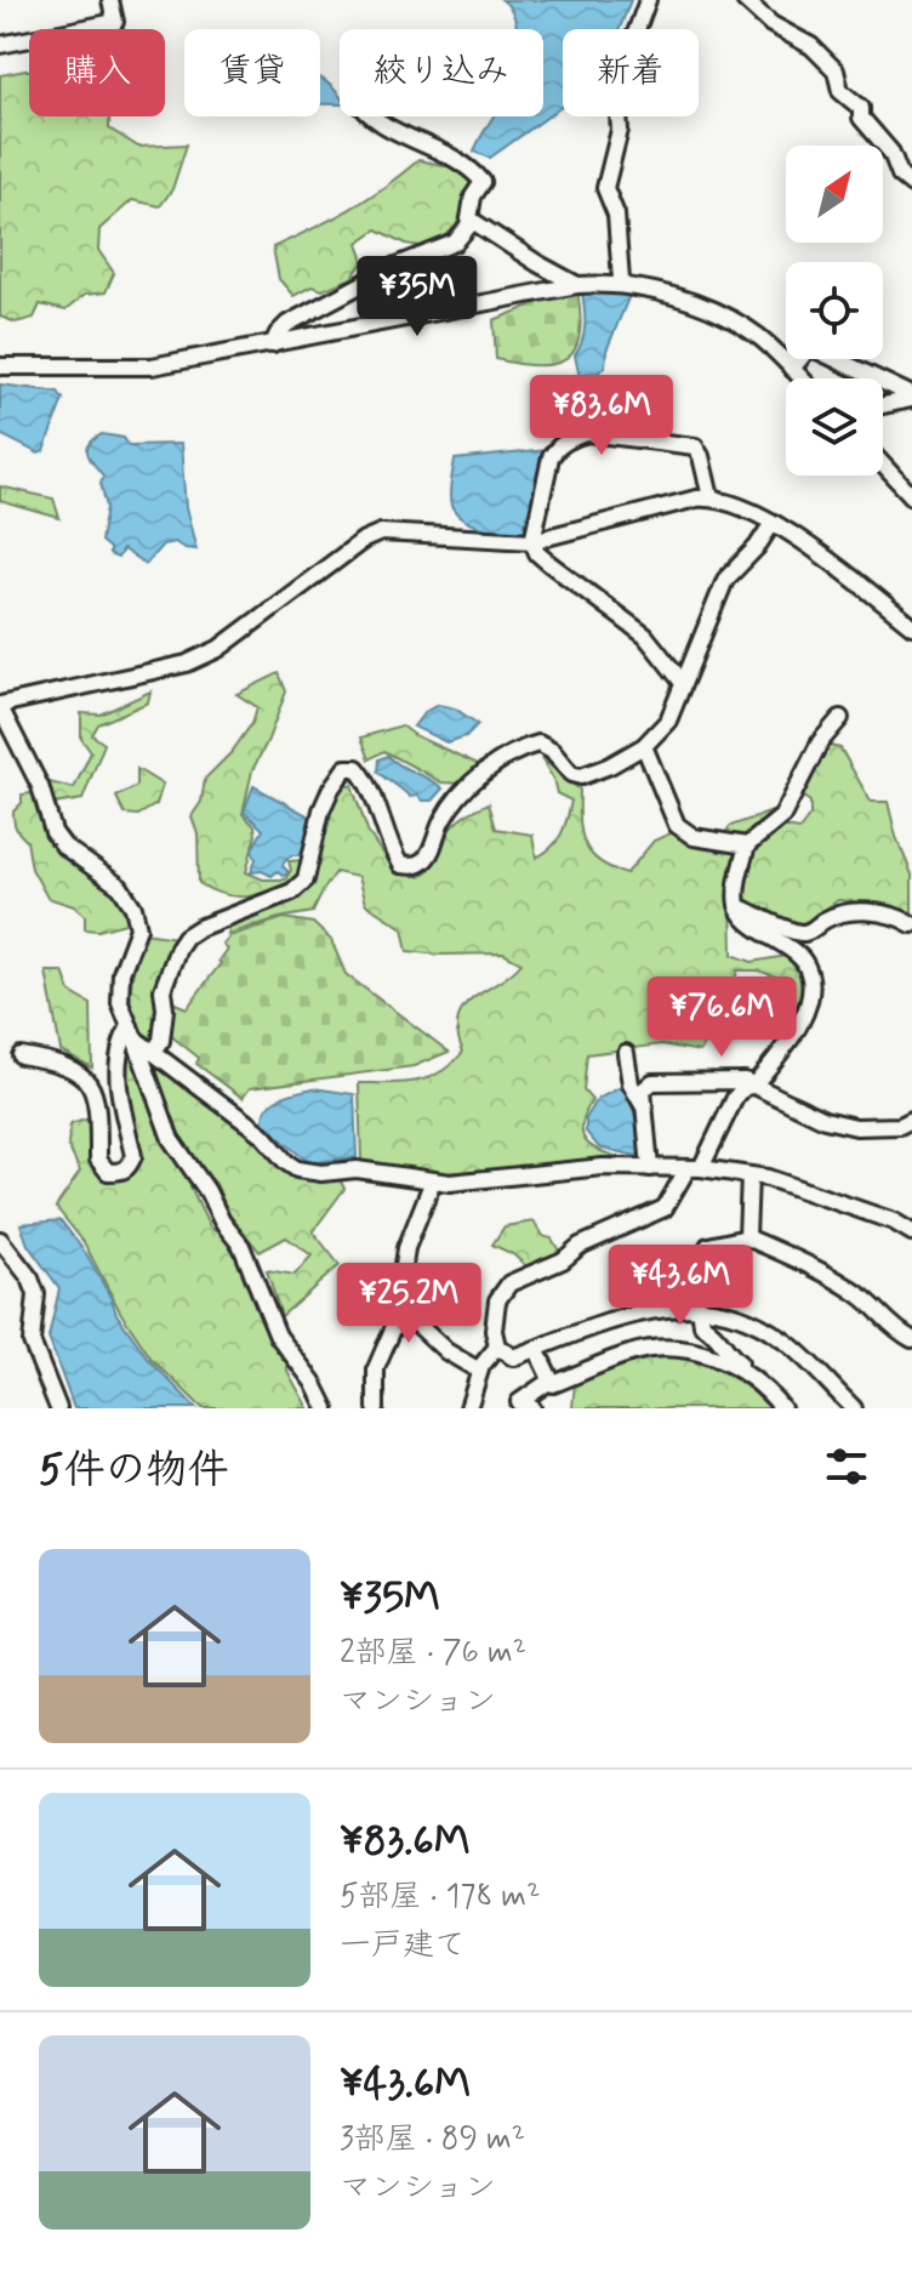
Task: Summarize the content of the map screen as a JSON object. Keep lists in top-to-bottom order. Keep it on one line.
{"north":"top right","page":{"chip":["購入","賃貸","絞り込み","新着"],"price":["¥35M","¥83.6M","¥76.6M","¥43.6M","¥25.2M"],"heading":"5件の物件","list":[{"name":"¥35M","note":"2部屋 · 76 m² · マンション"},{"name":"¥83.6M","note":"5部屋 · 178 m² · 一戸建て"},{"name":"¥43.6M","note":"3部屋 · 89 m² · マンション"}]}}
